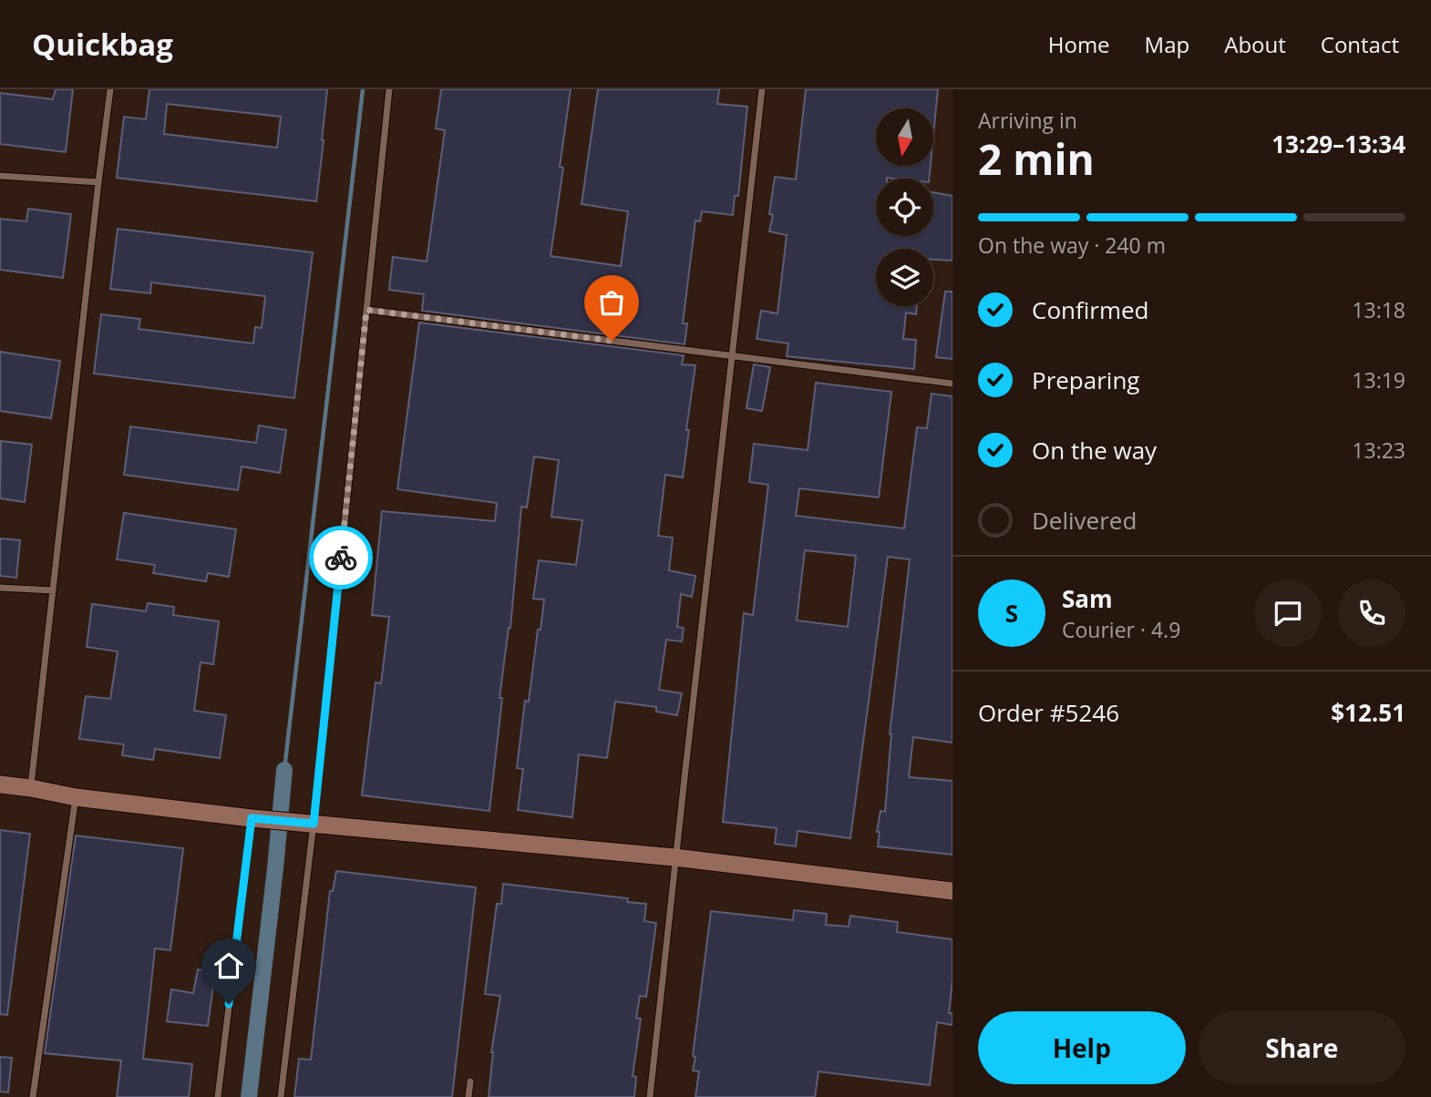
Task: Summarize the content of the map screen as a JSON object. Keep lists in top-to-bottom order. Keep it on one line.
{"north":"bottom","page":{"header":"Quickbag","nav":["Home","Map","About","Contact"],"heading":["2 min","Arriving in","13:29–13:34"],"panel":["Sam","Courier · 4.9","Order #5246","$12.51"],"bar":"On the way · 240 m","list":[["Confirmed","13:18"],["Preparing","13:19"],["On the way","13:23"],"Delivered"],"round":"S","buttons":["Help","Share"]}}
